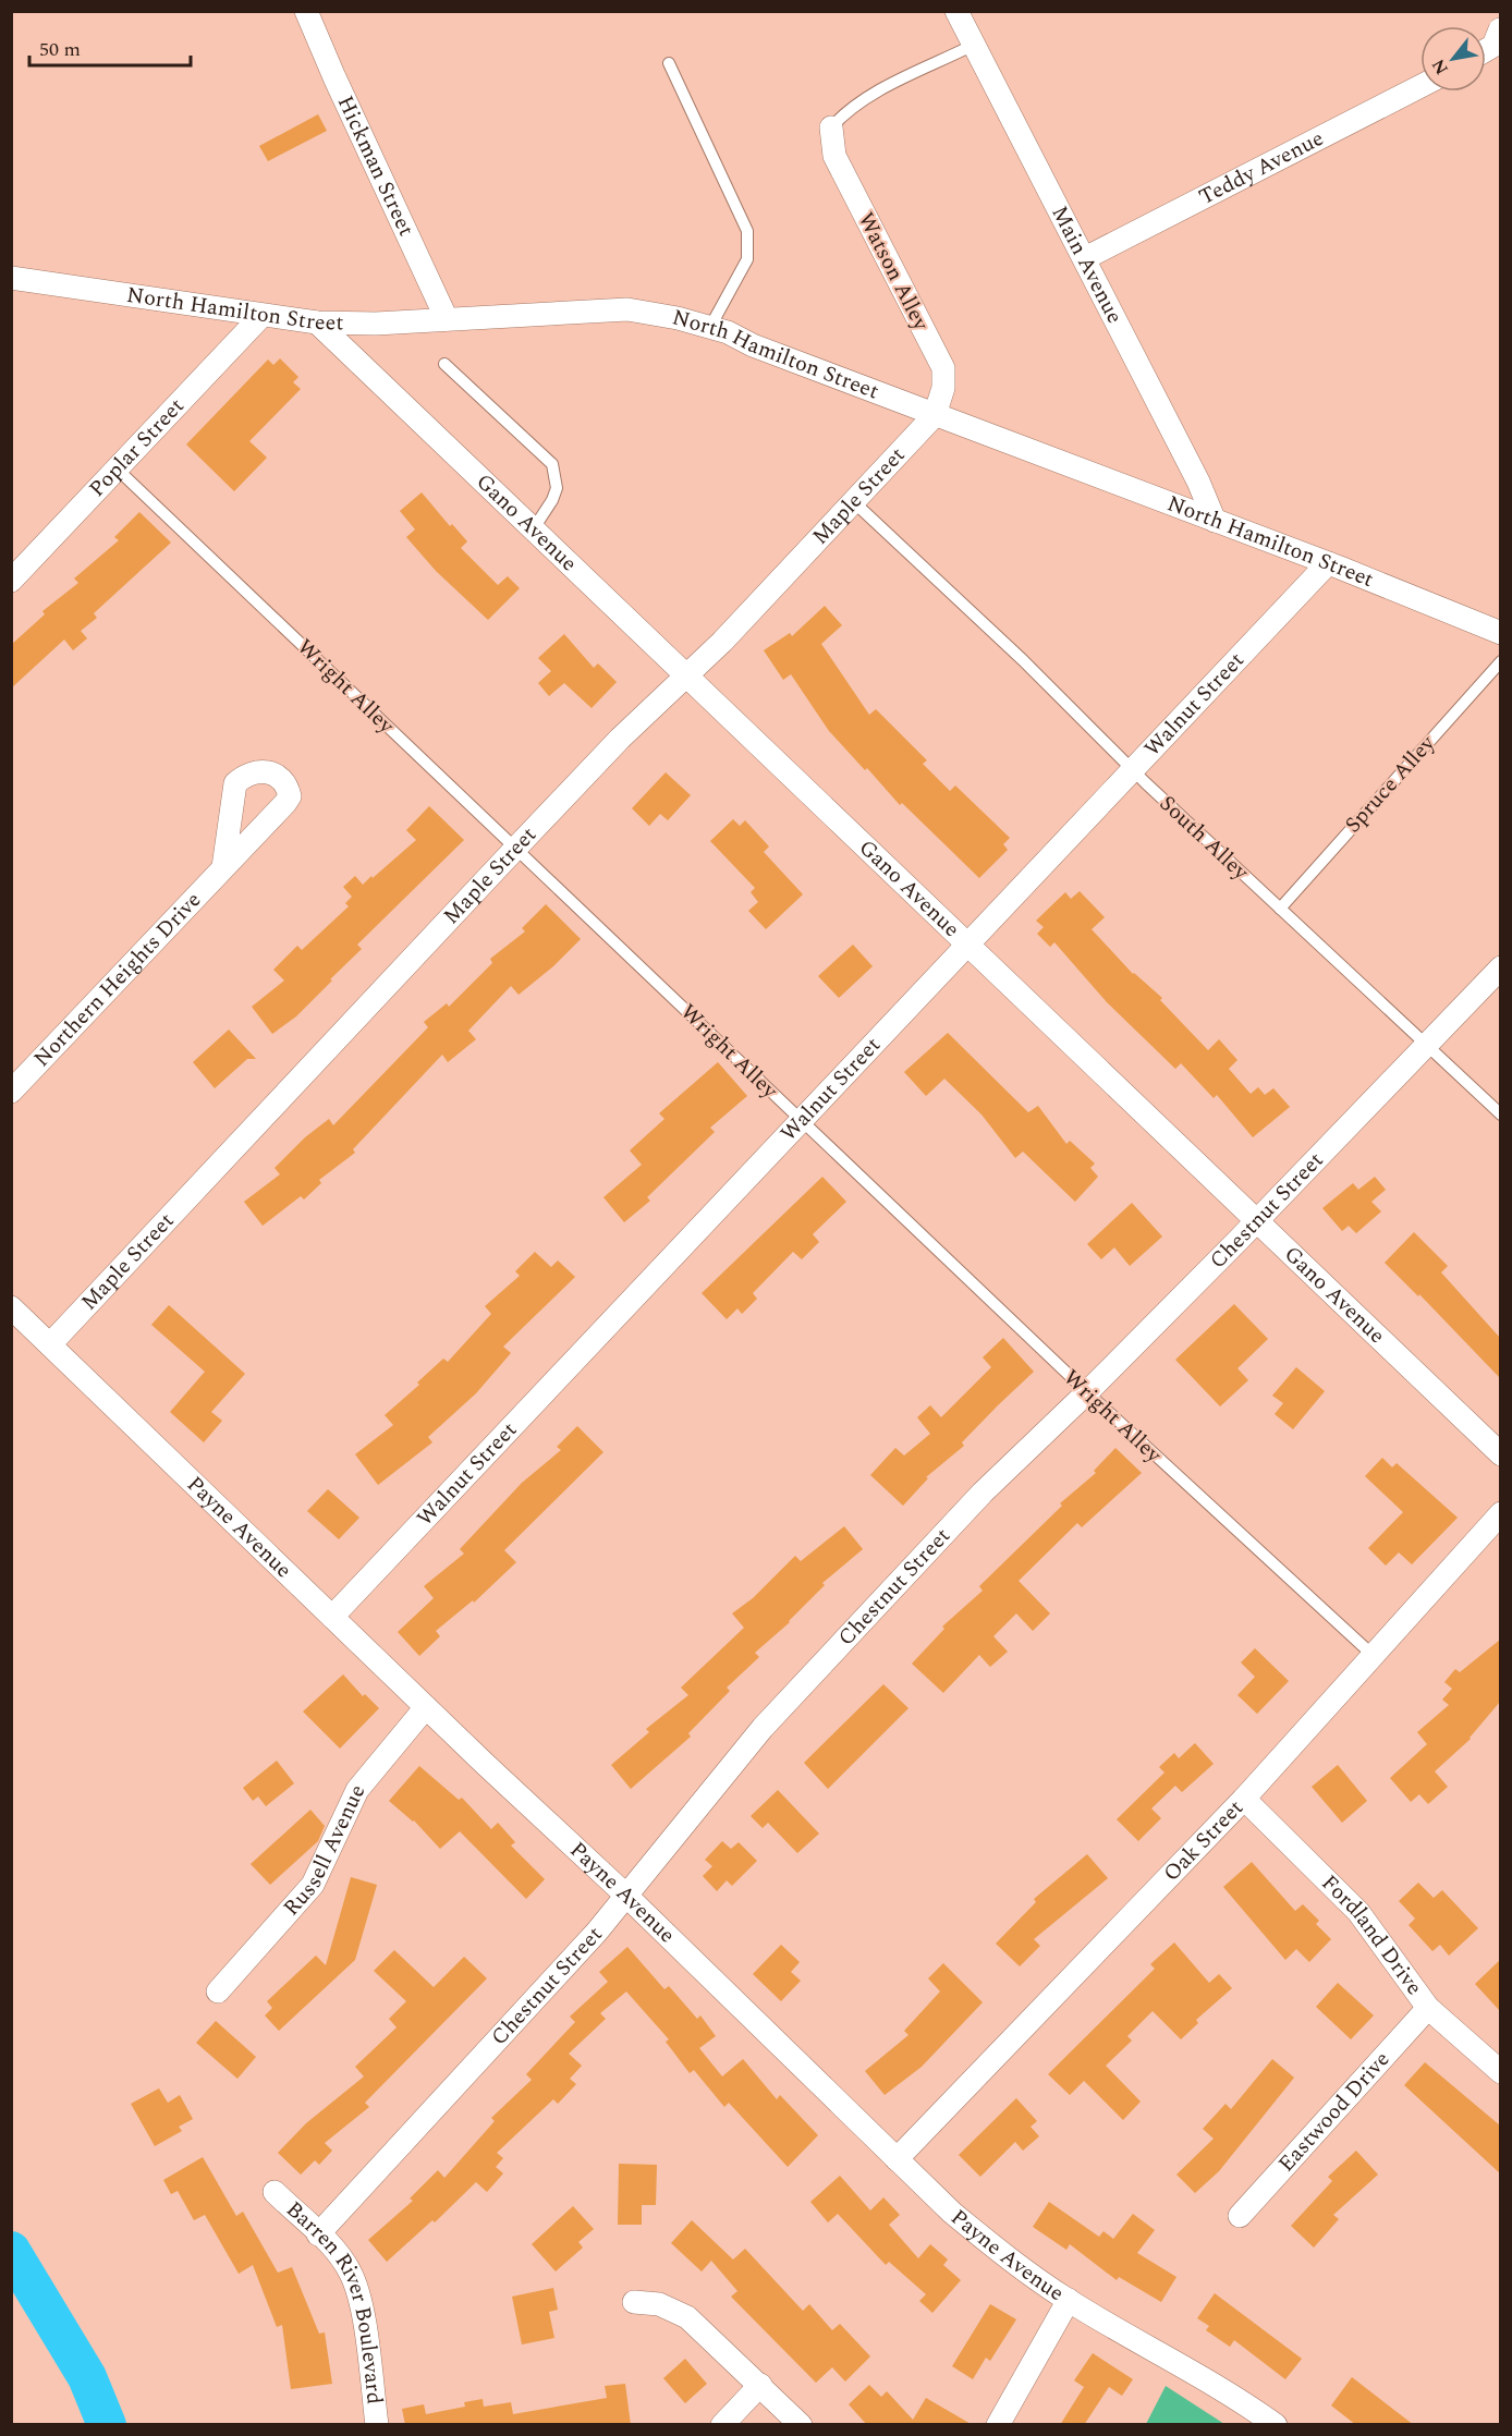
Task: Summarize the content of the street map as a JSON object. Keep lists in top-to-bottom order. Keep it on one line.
{"streets":{"street":["Hickman Street","Teddy Avenue","Main Avenue","Watson Alley","North Hamilton Street","Poplar Street","Maple Street","Gano Avenue","Walnut Street","Northern Heights Drive","Chestnut Street","Payne Avenue","Oak Street","Russell Avenue","Fordland Drive","Eastwood Drive","Barren River Boulevard"],"lane":["Wright Alley","Spruce Alley","South Alley"]},"crossings":[["Hickman Street","North Hamilton Street"],["Teddy Avenue","Main Avenue"],["Main Avenue","North Hamilton Street"],["Watson Alley","North Hamilton Street"],["Watson Alley","Maple Street"],["North Hamilton Street","Poplar Street"],["North Hamilton Street","Maple Street"],["North Hamilton Street","Gano Avenue"],["North Hamilton Street","Walnut Street"],["Poplar Street","Wright Alley"],["Maple Street","Gano Avenue"],["Maple Street","Wright Alley"],["Maple Street","South Alley"],["Maple Street","Payne Avenue"],["Gano Avenue","Walnut Street"],["Gano Avenue","Chestnut Street"],["Wright Alley","Walnut Street"],["Wright Alley","Chestnut Street"],["Wright Alley","Oak Street"],["Walnut Street","South Alley"],["Walnut Street","Payne Avenue"],["Spruce Alley","South Alley"],["South Alley","Chestnut Street"],["Chestnut Street","Payne Avenue"],["Chestnut Street","Barren River Boulevard"],["Payne Avenue","Oak Street"],["Payne Avenue","Russell Avenue"],["Oak Street","Fordland Drive"],["Fordland Drive","Eastwood Drive"]],"scale_bar":"50 m","north":"bottom left"}
